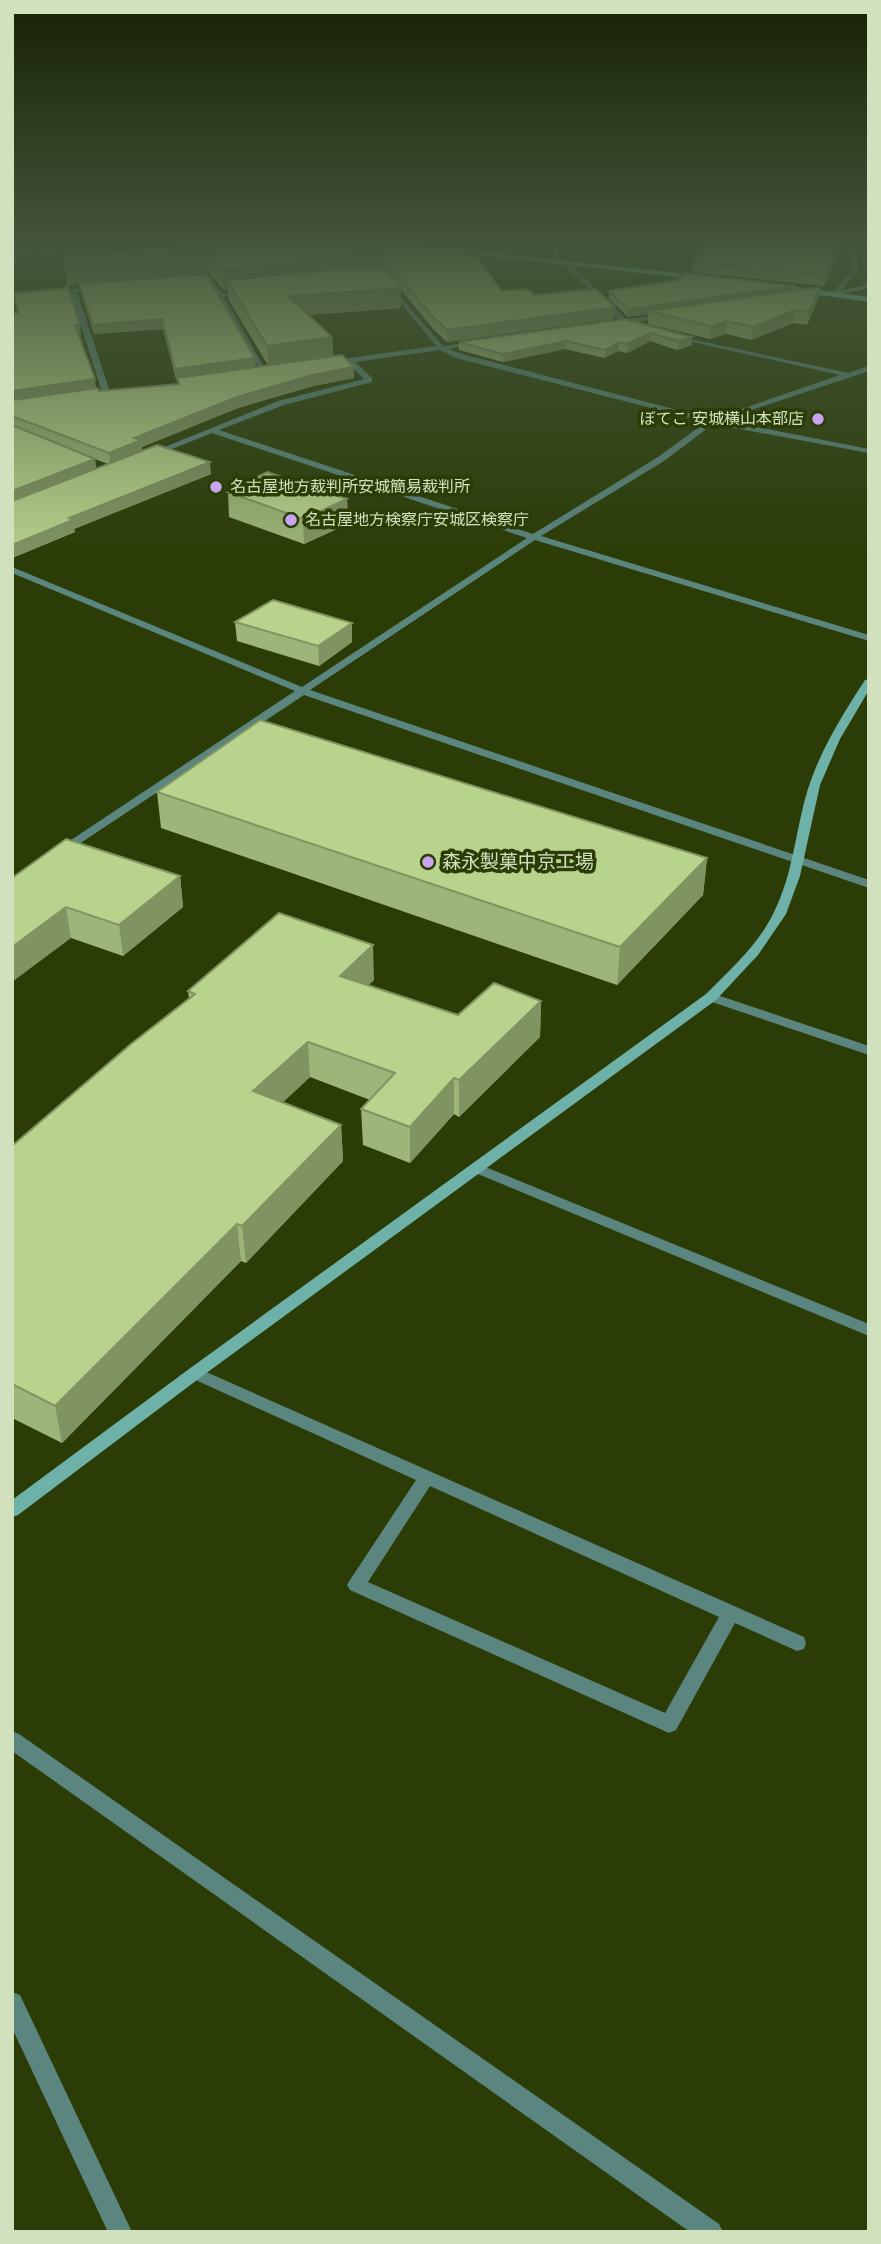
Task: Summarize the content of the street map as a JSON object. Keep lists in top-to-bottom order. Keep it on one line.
{"places":["ぼてこ 安城横山本部店","名古屋地方裁判所安城簡易裁判所","名古屋地方検察庁安城区検察庁","森永製菓中京工場"]}
